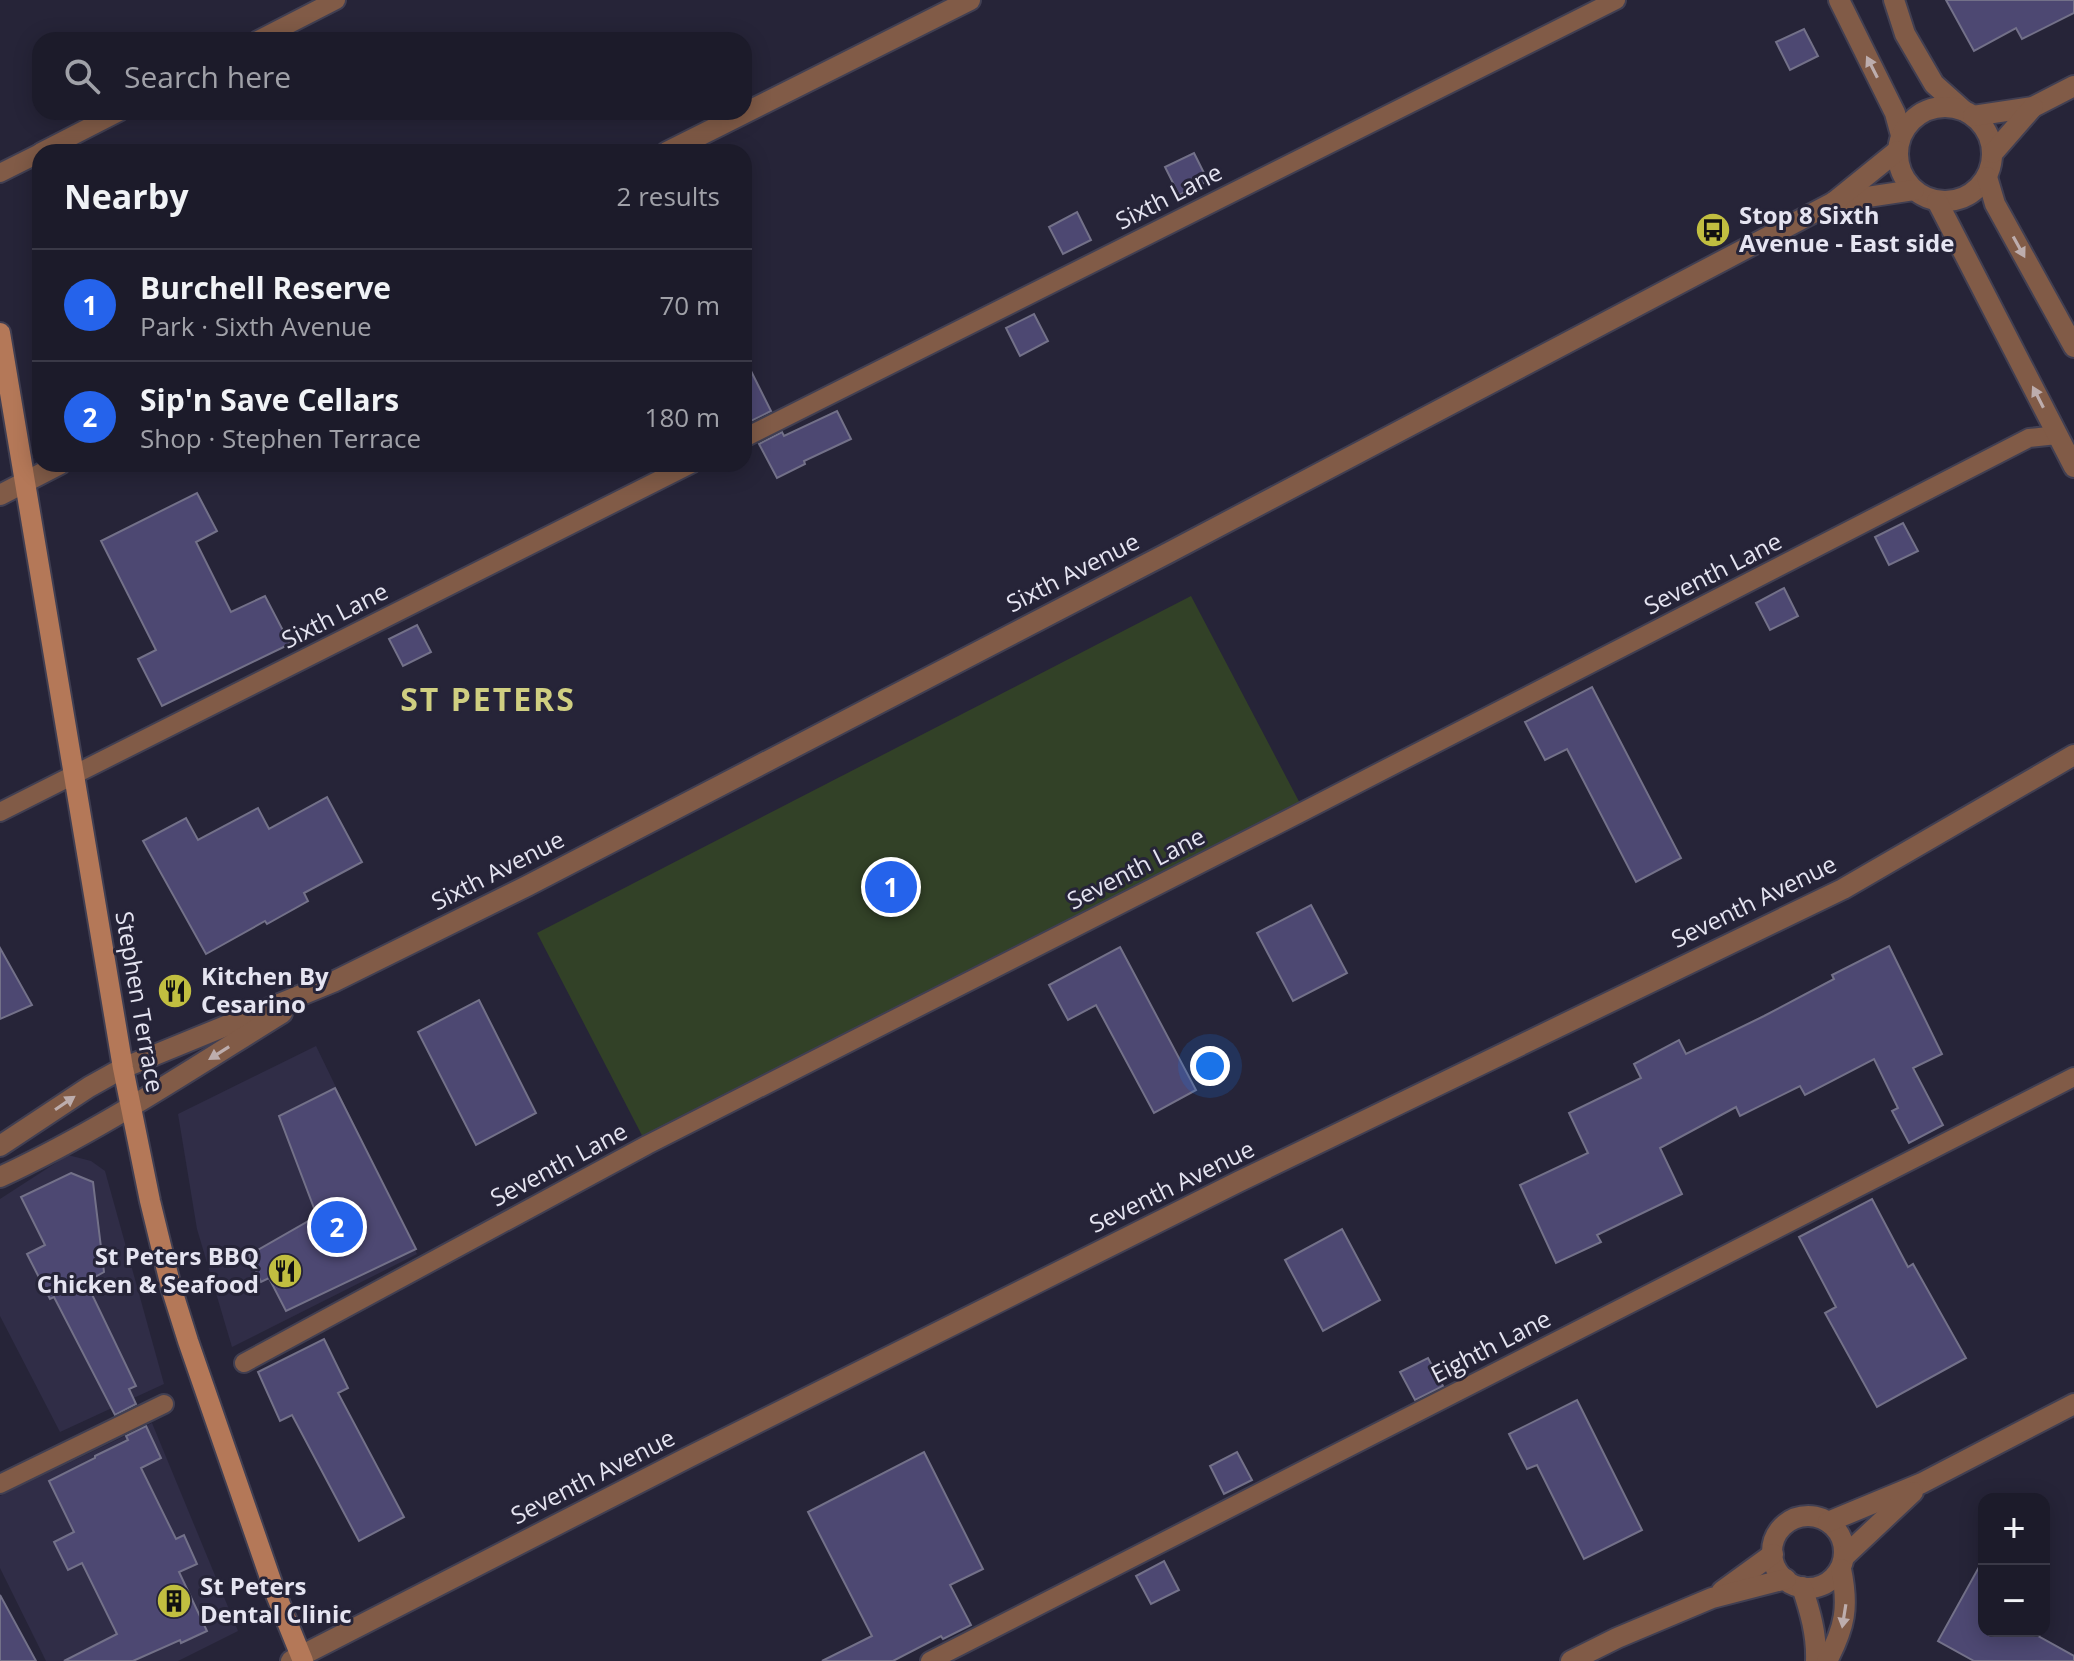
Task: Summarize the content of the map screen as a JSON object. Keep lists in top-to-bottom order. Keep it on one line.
{"streets":{"main road":["Stephen Terrace"],"street":["Sixth Avenue","Seventh Avenue"],"lane":["Sixth Lane","Seventh Lane","Eighth Lane"]},"crossings":[["Sixth Lane","Stephen Terrace"],["Sixth Avenue","Stephen Terrace"],["Seventh Avenue","Stephen Terrace"]],"districts":["ST PETERS"],"places":{"bus stop":["Stop 8 Sixth Avenue - East side"],"restaurant":["Kitchen By Cesarino","St Peters BBQ Chicken & Seafood"],"building":["St Peters Dental Clinic"]},"page":{"search":"Search here","heading":["Nearby","2 results"],"list":[{"mark":"1","name":"Burchell Reserve","note":"Park · Sixth Avenue","value":"70 m"},{"mark":"2","name":"Sip'n Save Cellars","note":"Shop · Stephen Terrace","value":"180 m"}],"pins":["1","2"],"map_buttons":["+","−"]}}
